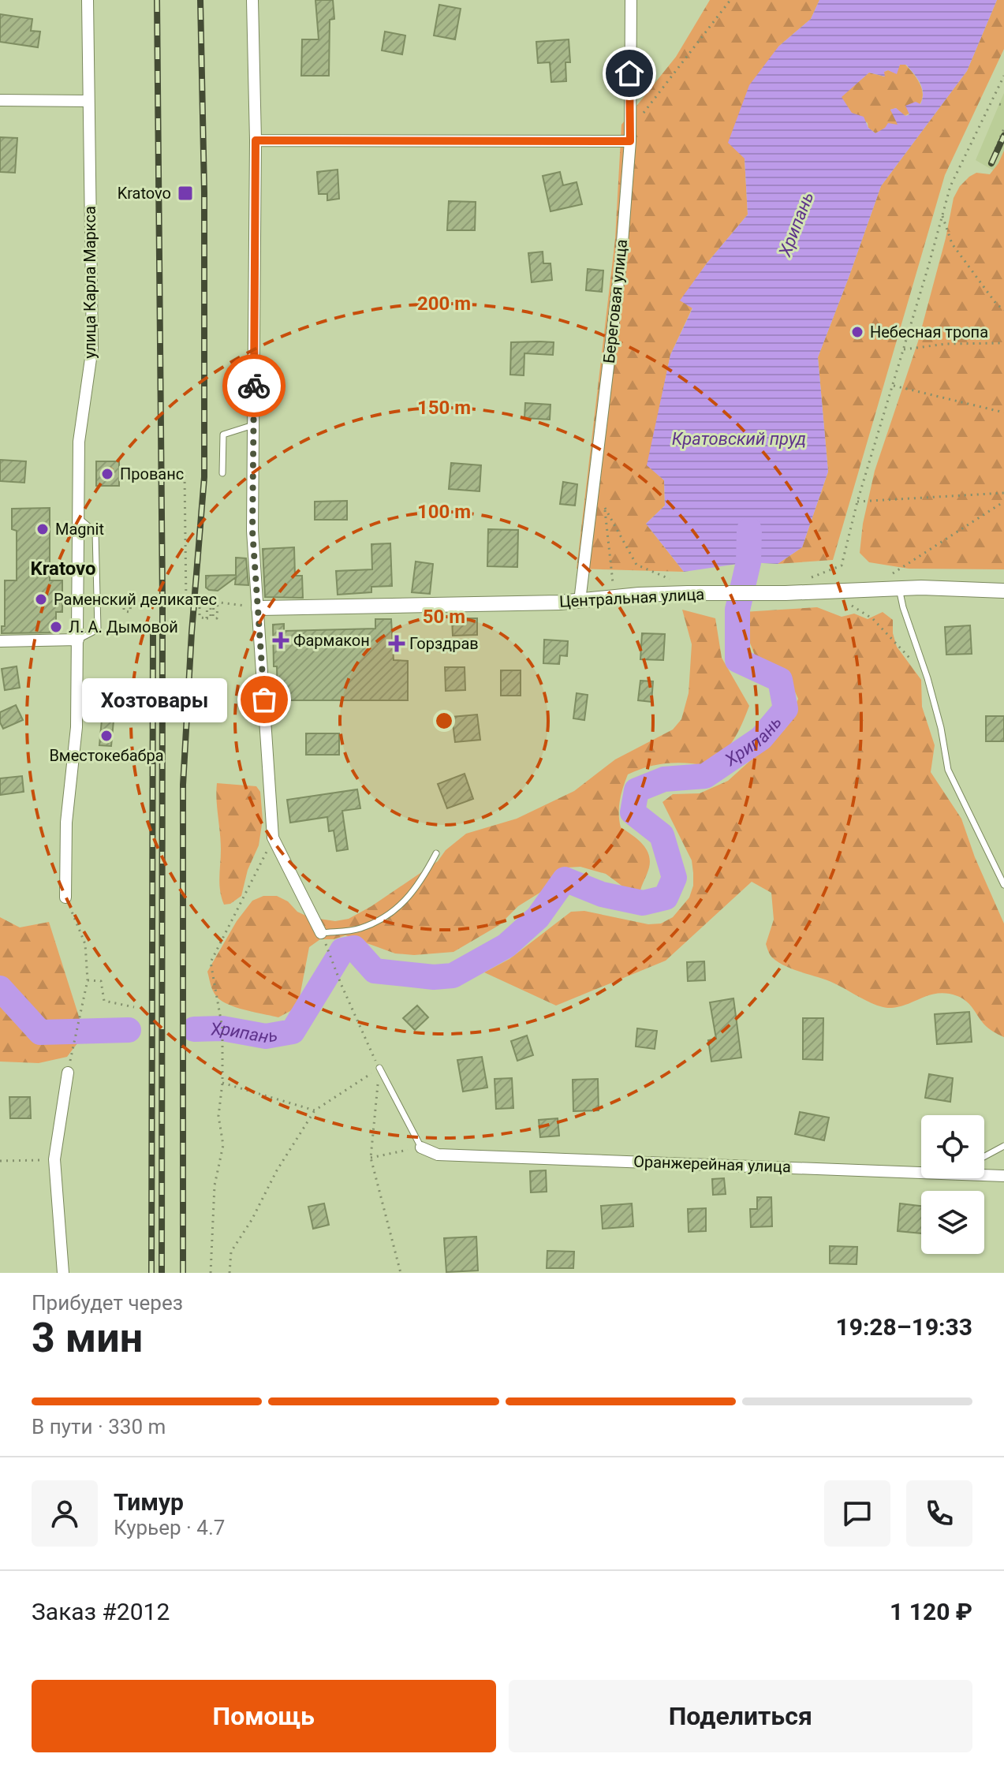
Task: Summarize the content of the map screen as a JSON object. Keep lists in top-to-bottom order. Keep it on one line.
{"streets":{"street":["улица Карла Маркса","Береговая улица","Центральная улица","Оранжерейная улица"]},"crossings":[["Береговая улица","Центральная улица"]],"districts":["Kratovo"],"water":["Хрипань","Кратовский пруд"],"places":{"transit":["Kratovo"],"other":["Небесная тропа","Прованс","Magnit","Раменский деликатес","Л. А. Дымовой","Хозтовары","Вместокебабра"],"health":["Фармакон","Горздрав"]},"page":{"bubble":"Хозтовары","heading":["3 мин","Прибудет через","19:28–19:33"],"panel":["Тимур","Курьер · 4.7","Заказ #2012","1 120 ₽"],"bar":"В пути · 330 m","buttons":["Помощь","Поделиться"]},"rings":["200 m","150 m","100 m","50 m"]}
